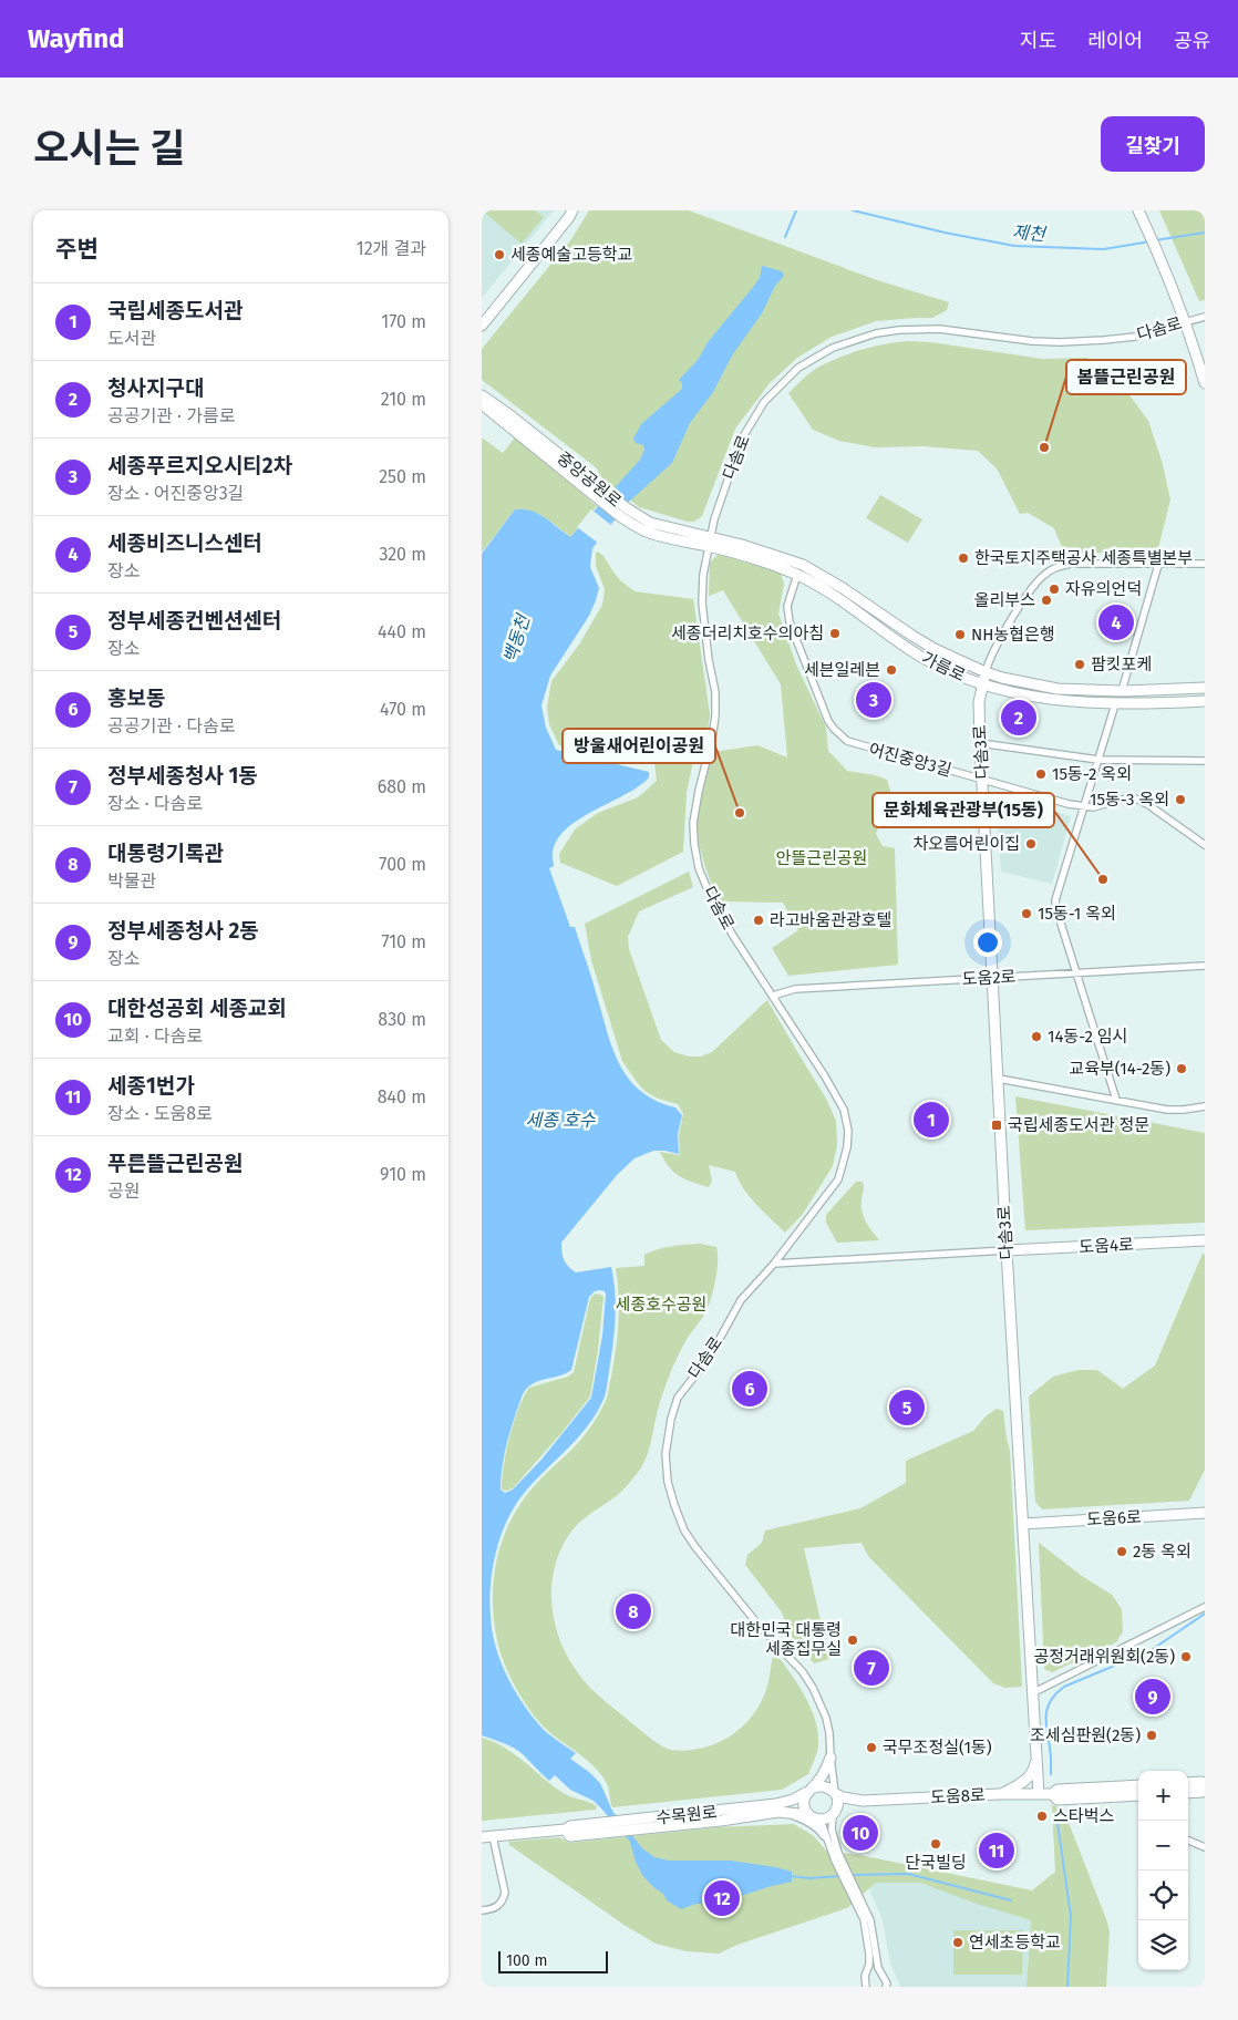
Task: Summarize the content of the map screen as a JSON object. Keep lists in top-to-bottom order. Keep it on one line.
{"streets":{"street":["다솜로","중앙공원로","가름로","다솜3로","어진중앙3길","도움2로","도움4로","도움6로","도움8로","수목원로"]},"crossings":[["다솜로","중앙공원로"],["다솜로","가름로"],["다솜로","도움2로"],["다솜로","도움8로"],["다솜로","수목원로"],["중앙공원로","가름로"],["가름로","다솜3로"],["가름로","어진중앙3길"],["다솜3로","어진중앙3길"],["다솜3로","도움2로"],["다솜3로","도움4로"],["다솜3로","도움6로"],["다솜3로","도움8로"],["도움8로","수목원로"]],"water":["제천","백동천","세종 호수"],"parks":["안뜰근린공원","세종호수공원"],"places":{"other":["세종예술고등학교","봄뜰근린공원","한국토지주택공사 세종특별본부","자유의언덕","올리부스","세종더리치호수의아침","NH농협은행","팜킷포케","세븐일레븐","15동-2 옥외","15동-3 옥외","방울새어린이공원","차오름어린이집","문화체육관광부(15동)","15동-1 옥외","라고바움관광호텔","14동-2 임시","교육부(14-2동)","2동 옥외","대한민국 대통령 세종집무실","공정거래위원회(2동)","조세심판원(2동)","국무조정실(1동)","스타벅스","단국빌딩","연세초등학교"],"transit":["국립세종도서관 정문"]},"scale_bar":"100 m","page":{"header":"Wayfind","nav":["지도","레이어","공유"],"title":"오시는 길","buttons":"길찾기","heading":["주변","12개 결과"],"list":[{"mark":"1","name":"국립세종도서관","note":"도서관","value":"170 m"},{"mark":"2","name":"청사지구대","note":"공공기관 · 가름로","value":"210 m"},{"mark":"3","name":"세종푸르지오시티2차","note":"장소 · 어진중앙3길","value":"250 m"},{"mark":"4","name":"세종비즈니스센터","note":"장소","value":"320 m"},{"mark":"5","name":"정부세종컨벤션센터","note":"장소","value":"440 m"},{"mark":"6","name":"홍보동","note":"공공기관 · 다솜로","value":"470 m"},{"mark":"7","name":"정부세종청사 1동","note":"장소 · 다솜로","value":"680 m"},{"mark":"8","name":"대통령기록관","note":"박물관","value":"700 m"},{"mark":"9","name":"정부세종청사 2동","note":"장소","value":"710 m"},{"mark":"10","name":"대한성공회 세종교회","note":"교회 · 다솜로","value":"830 m"},{"mark":"11","name":"세종1번가","note":"장소 · 도움8로","value":"840 m"},{"mark":"12","name":"푸른뜰근린공원","note":"공원","value":"910 m"}],"pins":["4","3","2","1","6","5","8","7","9","10","11","12"],"map_buttons":["+","−"],"scale":"100 m"}}
